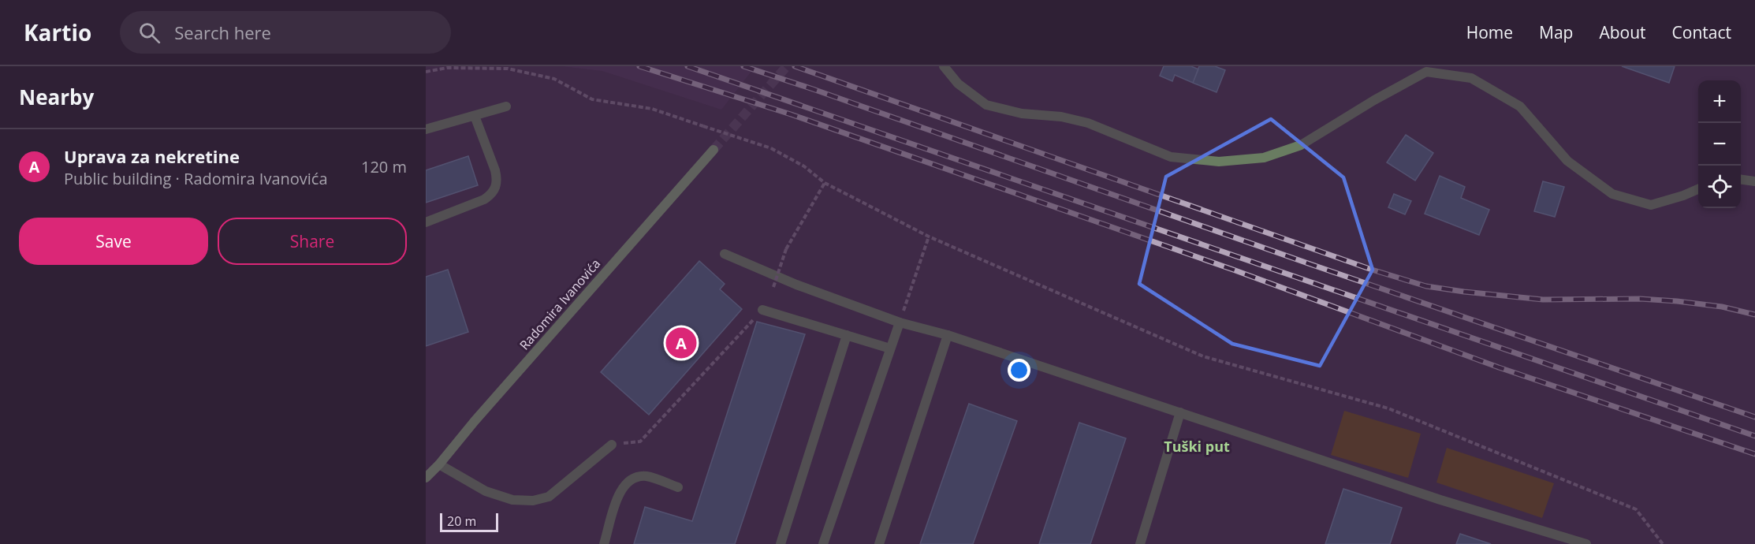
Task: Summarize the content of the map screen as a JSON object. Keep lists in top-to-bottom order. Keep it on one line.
{"streets":{"main road":["Radomira Ivanovića"]},"districts":["Tuški put"],"scale_bar":"20 m","page":{"header":"Kartio","search":"Search here","nav":["Home","Map","About","Contact"],"heading":"Nearby","map_buttons":["+","−"],"list":[{"mark":"A","name":"Uprava za nekretine","note":"Public building · Radomira Ivanovića","value":"120 m"}],"buttons":["Save","Share"],"pins":"A","scale":"20 m"}}
